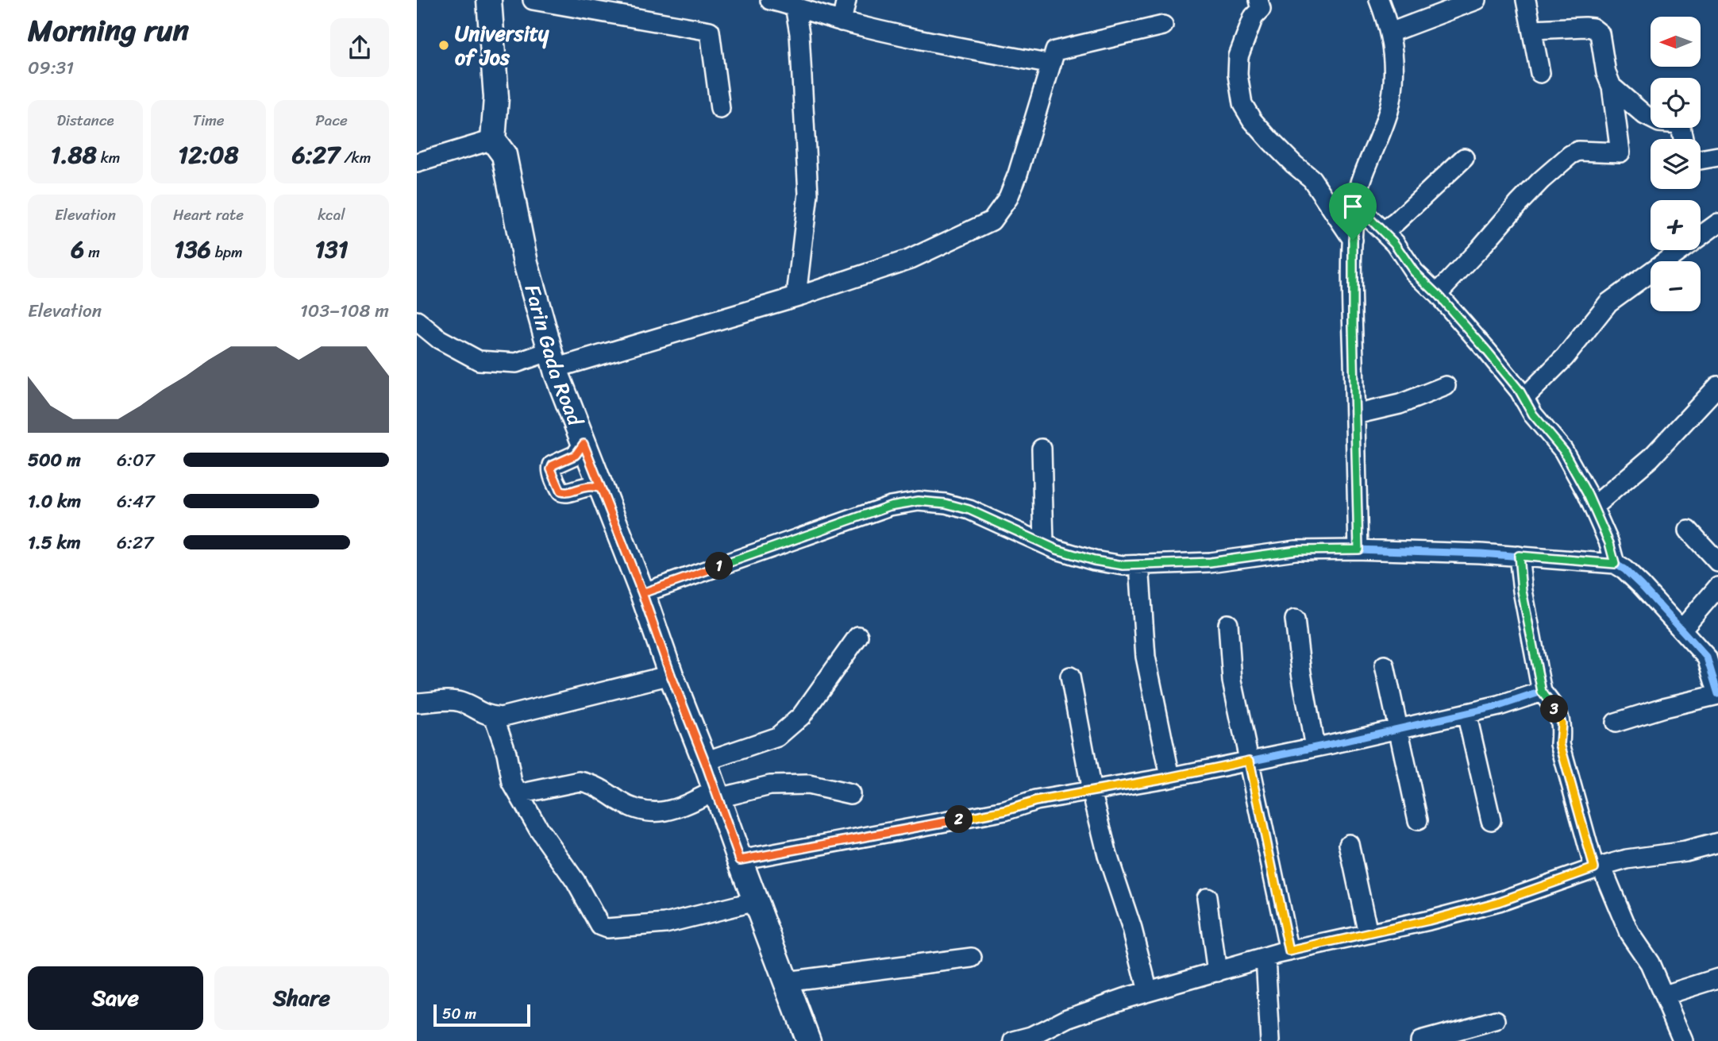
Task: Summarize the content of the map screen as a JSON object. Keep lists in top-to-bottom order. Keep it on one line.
{"streets":{"main road":["Farin Gada Road"]},"places":["University of Jos"],"scale_bar":"50 m","north":"left","page":{"heading":["Morning run","09:31"],"map_buttons":["+","−"],"stats":[["Distance","1.88 km"],["Time","12:08"],["Pace","6:27 /km"],["Elevation","6 m"],["Heart rate","136 bpm"],["kcal","131"]],"chart":["Elevation","103–108 m"],"list":[{"name":"500 m","note":"6:07"},{"name":"1.0 km","note":"6:47"},{"name":"1.5 km","note":"6:27"}],"pins":["1","3","2"],"buttons":["Save","Share"],"scale":"50 m"}}
